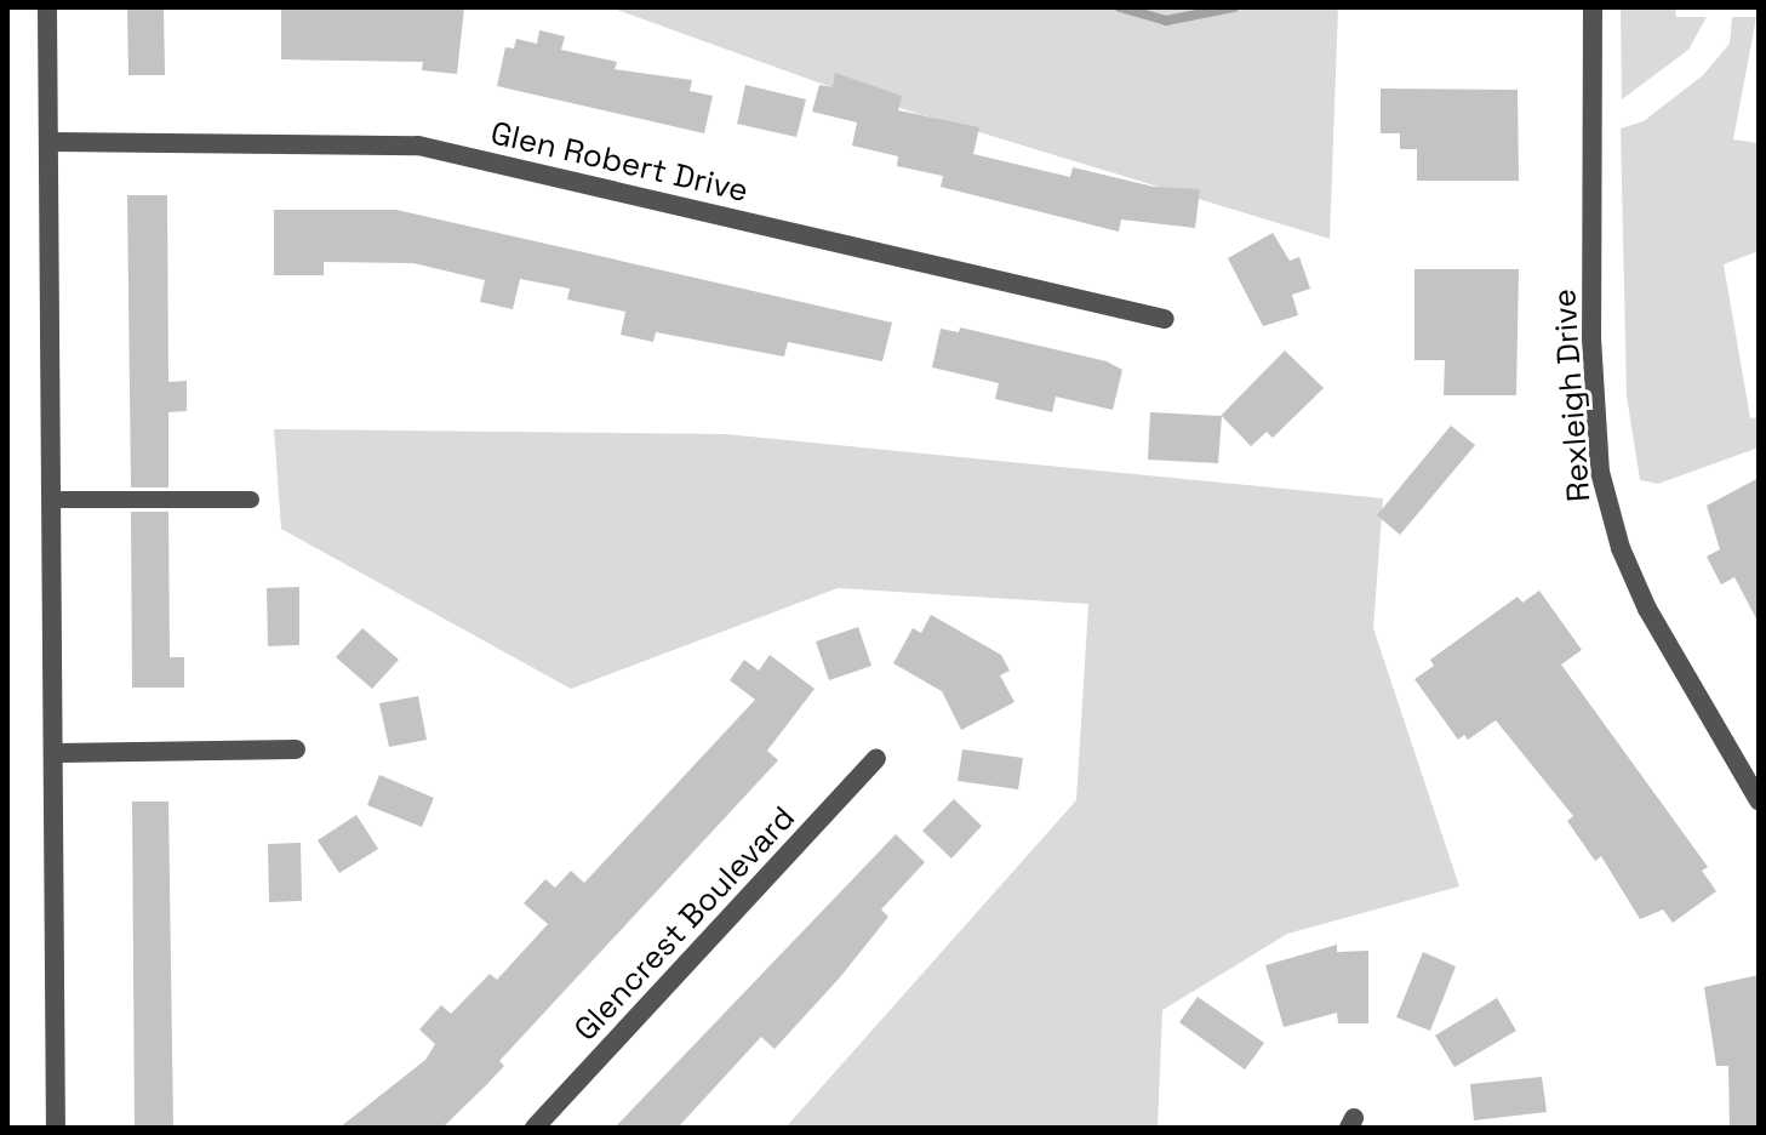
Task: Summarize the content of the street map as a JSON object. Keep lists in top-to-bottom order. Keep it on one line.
{"streets":{"street":["Glen Robert Drive","Rexleigh Drive","Glencrest Boulevard"]}}
